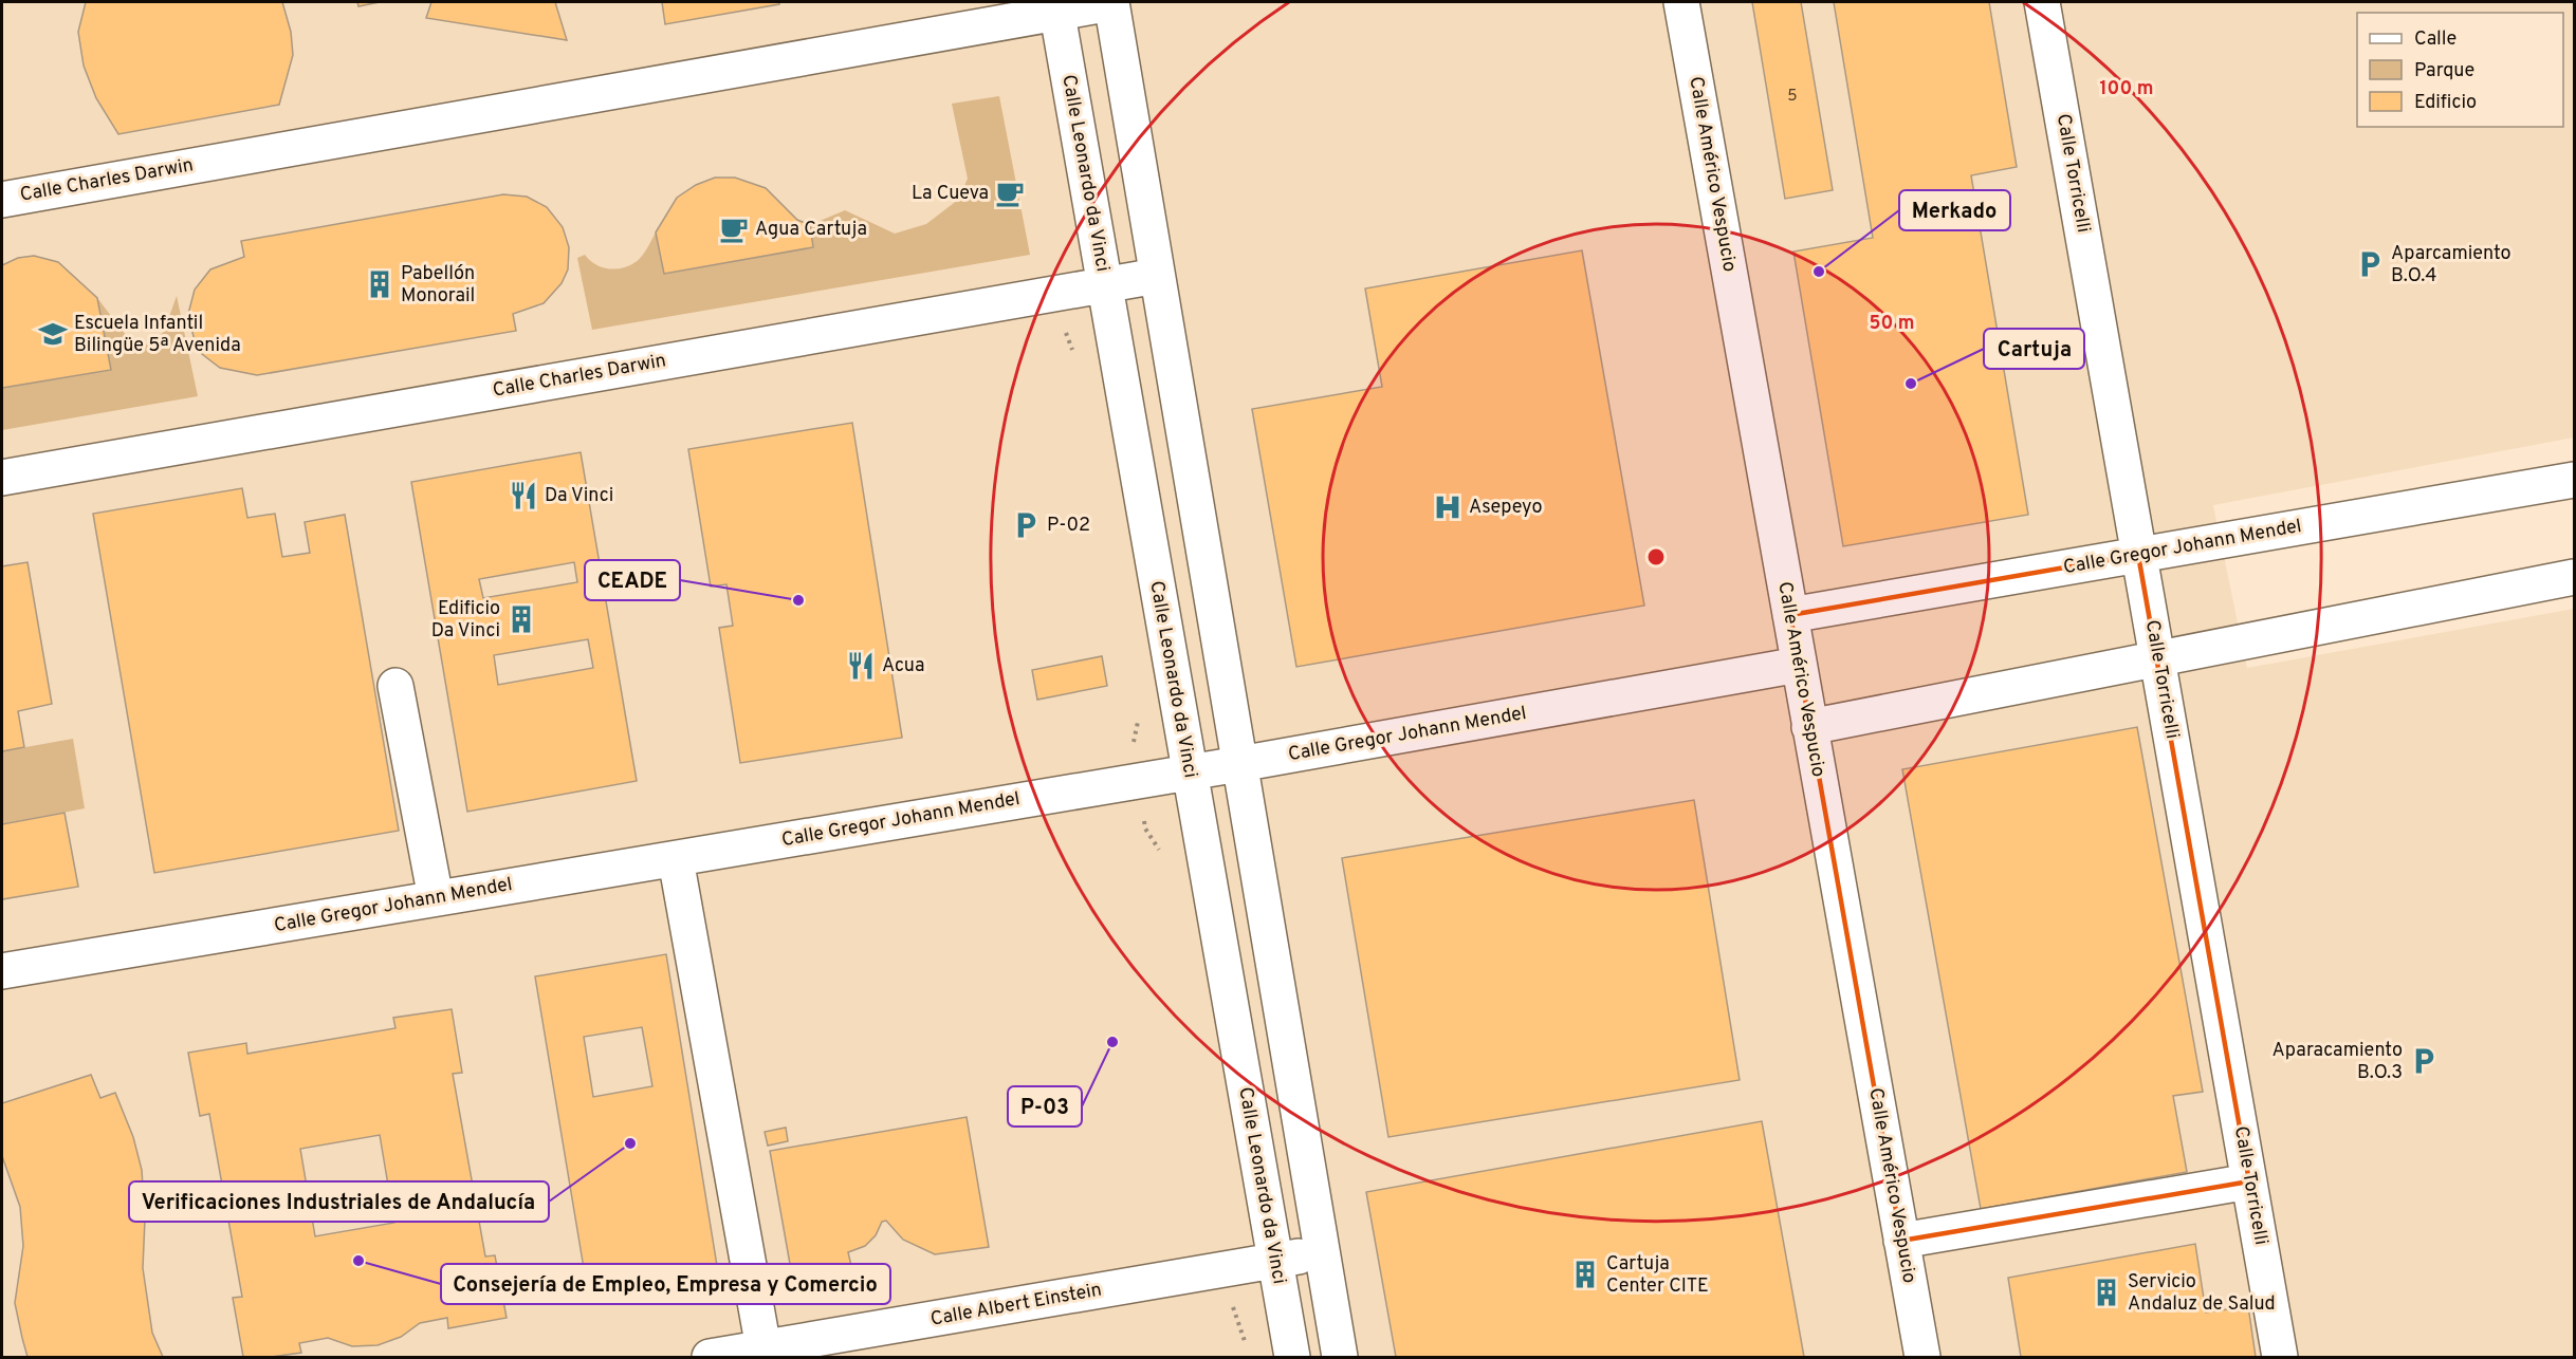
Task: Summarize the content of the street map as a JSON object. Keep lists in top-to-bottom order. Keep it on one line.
{"streets":{"street":["Calle Leonardo da Vinci","Calle Torricelli","Calle Américo Vespucio","Calle Charles Darwin","Calle Gregor Johann Mendel","Calle Albert Einstein"]},"crossings":[["Calle Leonardo da Vinci","Calle Charles Darwin"],["Calle Leonardo da Vinci","Calle Gregor Johann Mendel"],["Calle Leonardo da Vinci","Calle Albert Einstein"],["Calle Torricelli","Calle Gregor Johann Mendel"],["Calle Américo Vespucio","Calle Gregor Johann Mendel"]],"places":{"cafe":["La Cueva","Agua Cartuja"],"parking":["Aparcamiento B.O.4","P-02","Aparacamiento B.O.3"],"other":["Merkado","Cartuja","CEADE","P-03","Verificaciones Industriales de Andalucía","Consejería de Empleo, Empresa y Comercio"],"building":["Pabellón Monorail","Edificio Da Vinci","Cartuja Center CITE","Servicio Andaluz de Salud"],"school or university":["Escuela Infantil Bilingüe 5ª Avenida"],"restaurant":["Da Vinci","Acua"],"hospital":["Asepeyo"]},"house_numbers":["5"],"legend":["Calle","Parque","Edificio"],"rings":["100 m","50 m"]}
